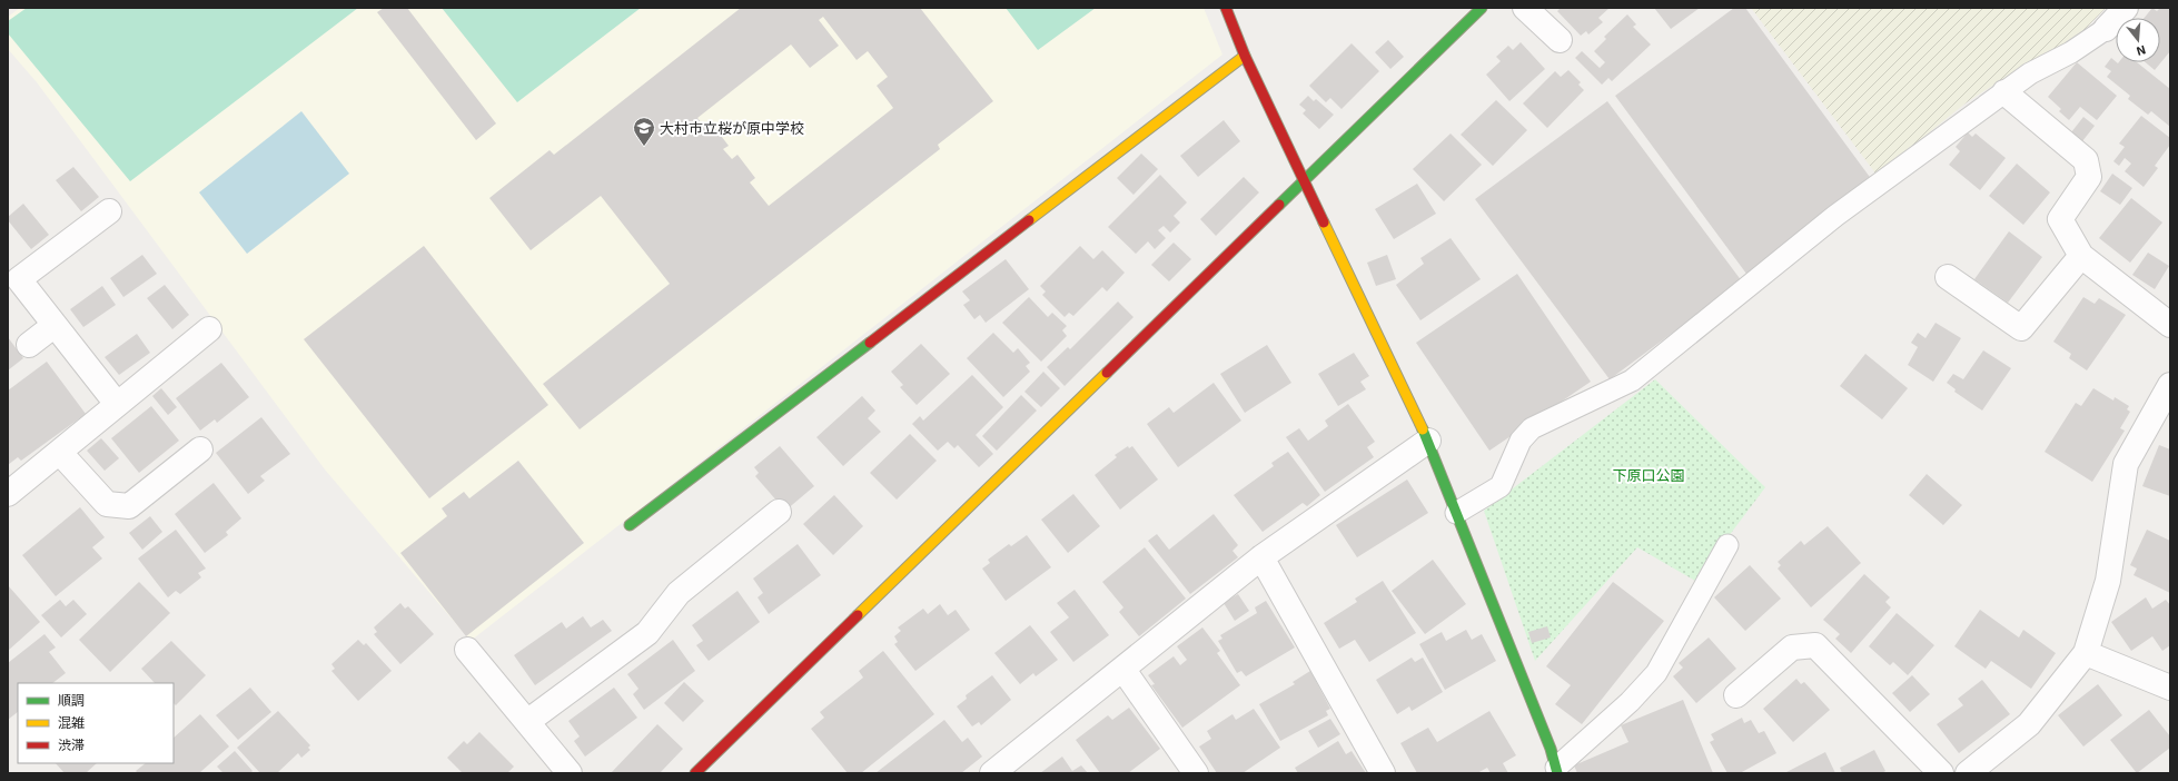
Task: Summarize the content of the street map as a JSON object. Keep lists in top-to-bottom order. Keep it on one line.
{"parks":["下原口公園"],"places":{"school or university":["大村市立桜が原中学校"]},"legend":["順調","混雑","渋滞"],"north":"bottom"}
